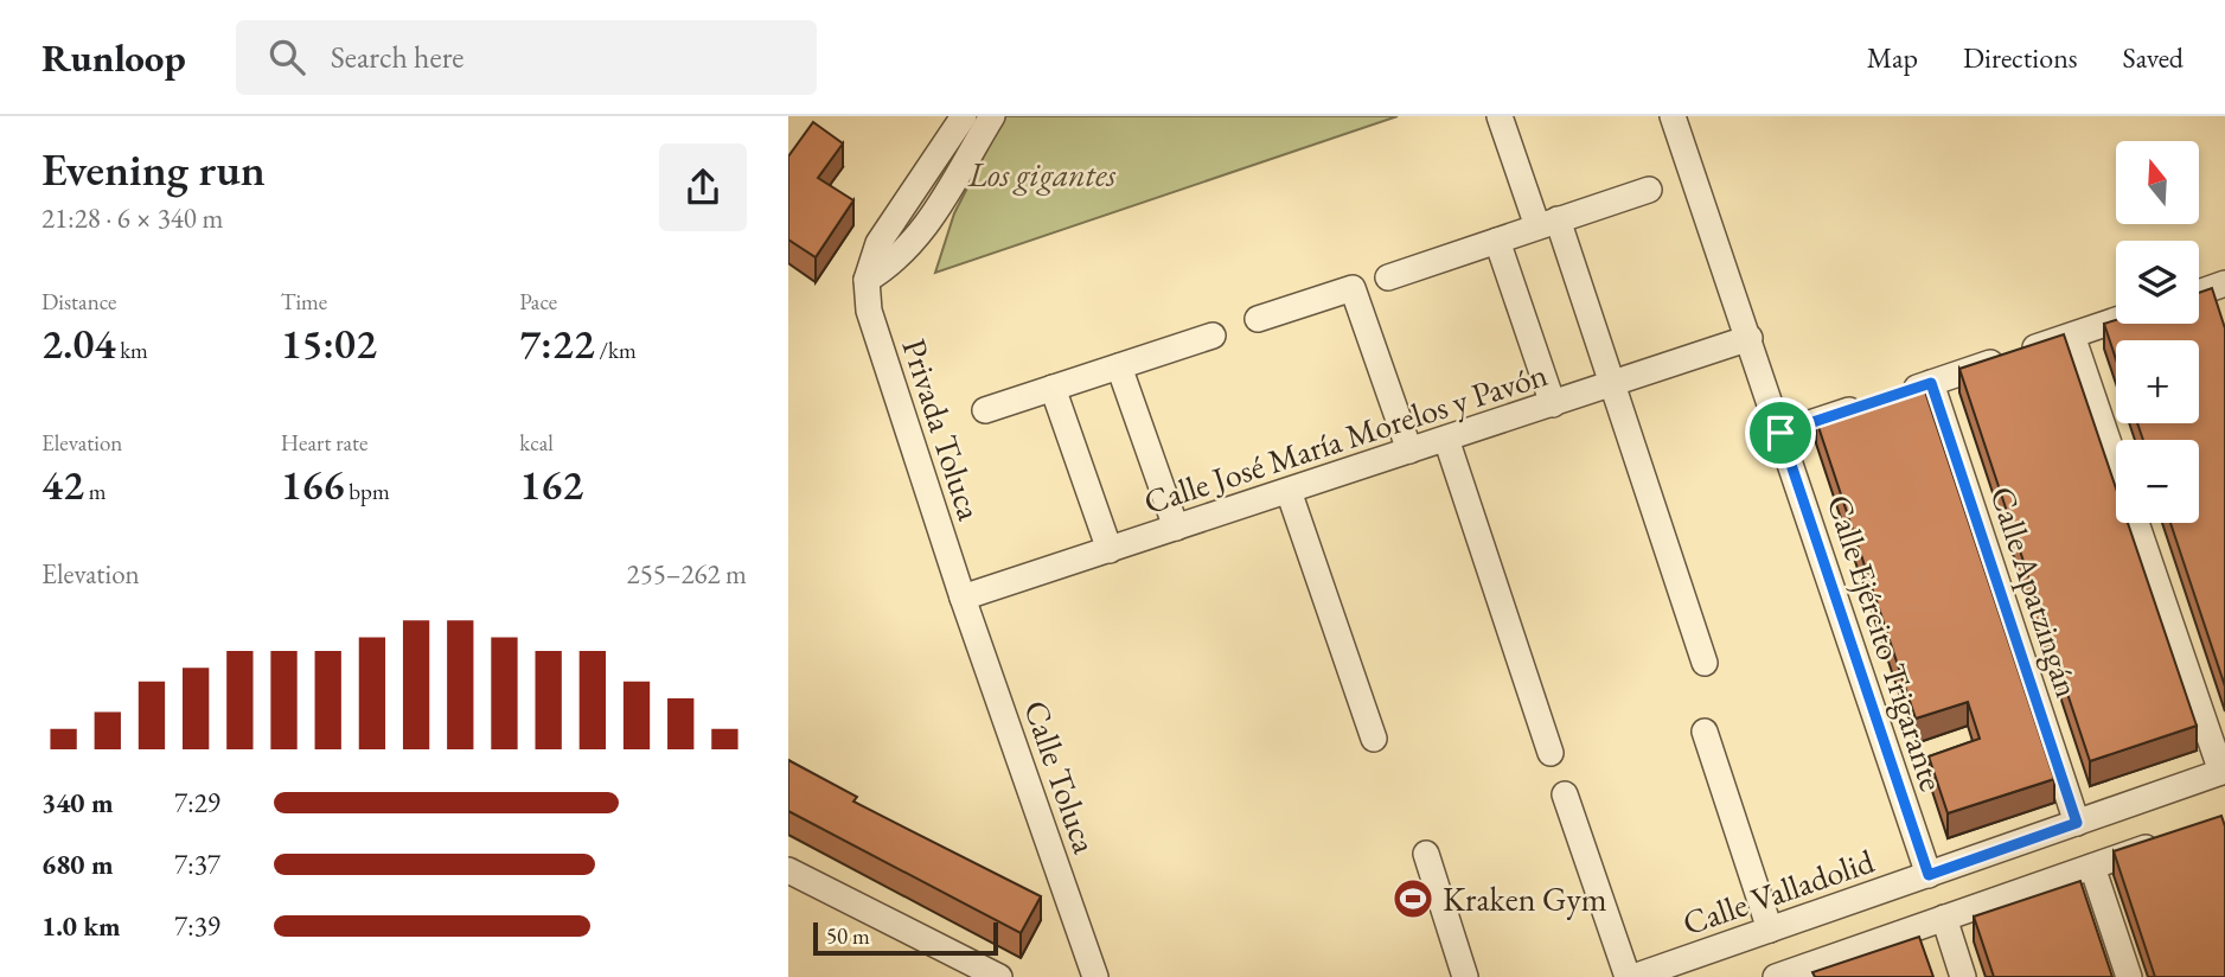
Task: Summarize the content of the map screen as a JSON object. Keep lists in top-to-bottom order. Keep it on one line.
{"streets":{"street":["Privada Toluca","Calle José María Morelos y Pavón","Calle Apatzingán","Calle Ejército Trigarante","Calle Toluca","Calle Valladolid"]},"crossings":[["Privada Toluca","Calle José María Morelos y Pavón"],["Privada Toluca","Calle Toluca"],["Calle José María Morelos y Pavón","Calle Ejército Trigarante"],["Calle José María Morelos y Pavón","Calle Toluca"],["Calle Apatzingán","Calle Valladolid"],["Calle Ejército Trigarante","Calle Valladolid"]],"parks":["Los gigantes"],"places":{"sports":["Kraken Gym"]},"scale_bar":"50 m","north":"top","page":{"header":"Runloop","search":"Search here","nav":["Map","Directions","Saved"],"heading":["Evening run","21:28 · 6 × 340 m"],"map_buttons":["+","−"],"stats":[["Distance","2.04 km"],["Time","15:02"],["Pace","7:22 /km"],["Elevation","42 m"],["Heart rate","166 bpm"],["kcal","162"]],"chart":["Elevation","255–262 m"],"list":[{"name":"340 m","note":"7:29"},{"name":"680 m","note":"7:37"},{"name":"1.0 km","note":"7:39"}],"scale":"50 m"}}
